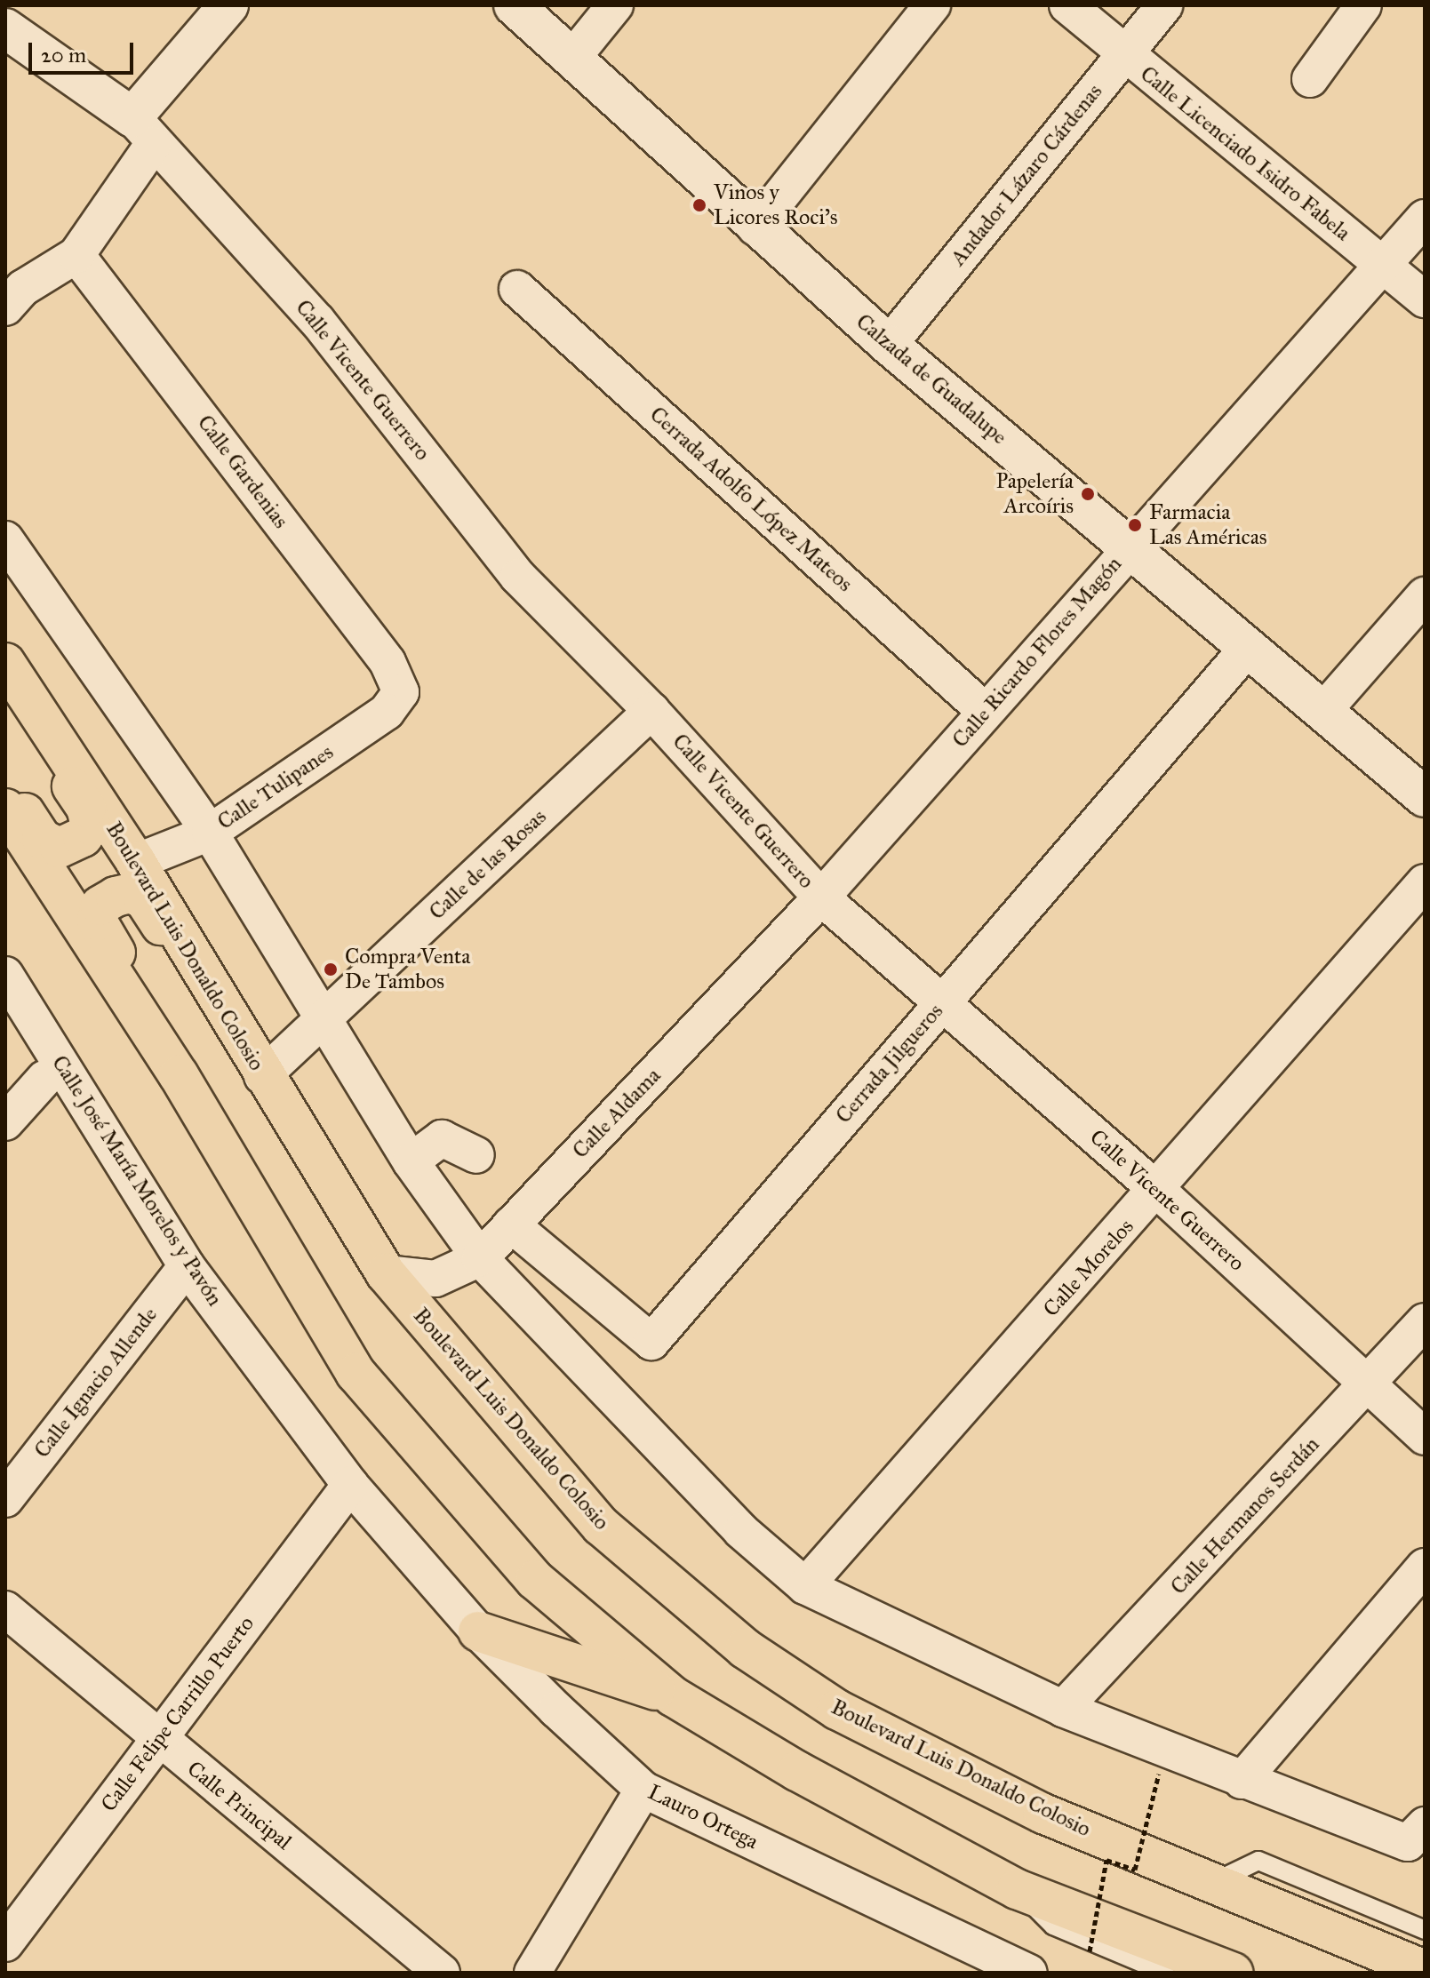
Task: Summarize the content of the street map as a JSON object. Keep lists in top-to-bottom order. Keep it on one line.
{"streets":{"highway":["Boulevard Luis Donaldo Colosio"],"street":["Calle Licenciado Isidro Fabela","Andador Lázaro Cárdenas","Calzada de Guadalupe","Calle Vicente Guerrero","Calle Gardenias","Cerrada Adolfo López Mateos","Calle Ricardo Flores Magón","Calle Tulipanes","Calle de las Rosas","Cerrada Jilgueros","Calle Aldama","Calle José María Morelos y Pavón","Calle Morelos","Calle Ignacio Allende","Calle Hermanos Serdán","Calle Felipe Carrillo Puerto","Calle Principal","Lauro Ortega"]},"crossings":[["Calle Licenciado Isidro Fabela","Andador Lázaro Cárdenas"],["Calle Licenciado Isidro Fabela","Calle Ricardo Flores Magón"],["Andador Lázaro Cárdenas","Calzada de Guadalupe"],["Calzada de Guadalupe","Calle Ricardo Flores Magón"],["Calzada de Guadalupe","Cerrada Jilgueros"],["Calle Vicente Guerrero","Calle Ricardo Flores Magón"],["Calle Vicente Guerrero","Calle de las Rosas"],["Calle Vicente Guerrero","Cerrada Jilgueros"],["Calle Vicente Guerrero","Calle Aldama"],["Calle Vicente Guerrero","Calle Morelos"],["Calle Vicente Guerrero","Calle Hermanos Serdán"],["Calle Gardenias","Calle Tulipanes"],["Cerrada Adolfo López Mateos","Calle Ricardo Flores Magón"],["Calle Ricardo Flores Magón","Calle Aldama"],["Calle Tulipanes","Boulevard Luis Donaldo Colosio"],["Calle de las Rosas","Boulevard Luis Donaldo Colosio"],["Boulevard Luis Donaldo Colosio","Calle Aldama"],["Cerrada Jilgueros","Calle Aldama"],["Calle José María Morelos y Pavón","Calle Ignacio Allende"],["Calle José María Morelos y Pavón","Calle Felipe Carrillo Puerto"],["Calle José María Morelos y Pavón","Lauro Ortega"],["Calle Felipe Carrillo Puerto","Calle Principal"],["Calle Felipe Carrillo Puerto","Lauro Ortega"]],"places":["Vinos y Licores Roci's","Papelería Arcoíris","Farmacia Las Américas","Compra Venta De Tambos"],"scale_bar":"20 m"}
